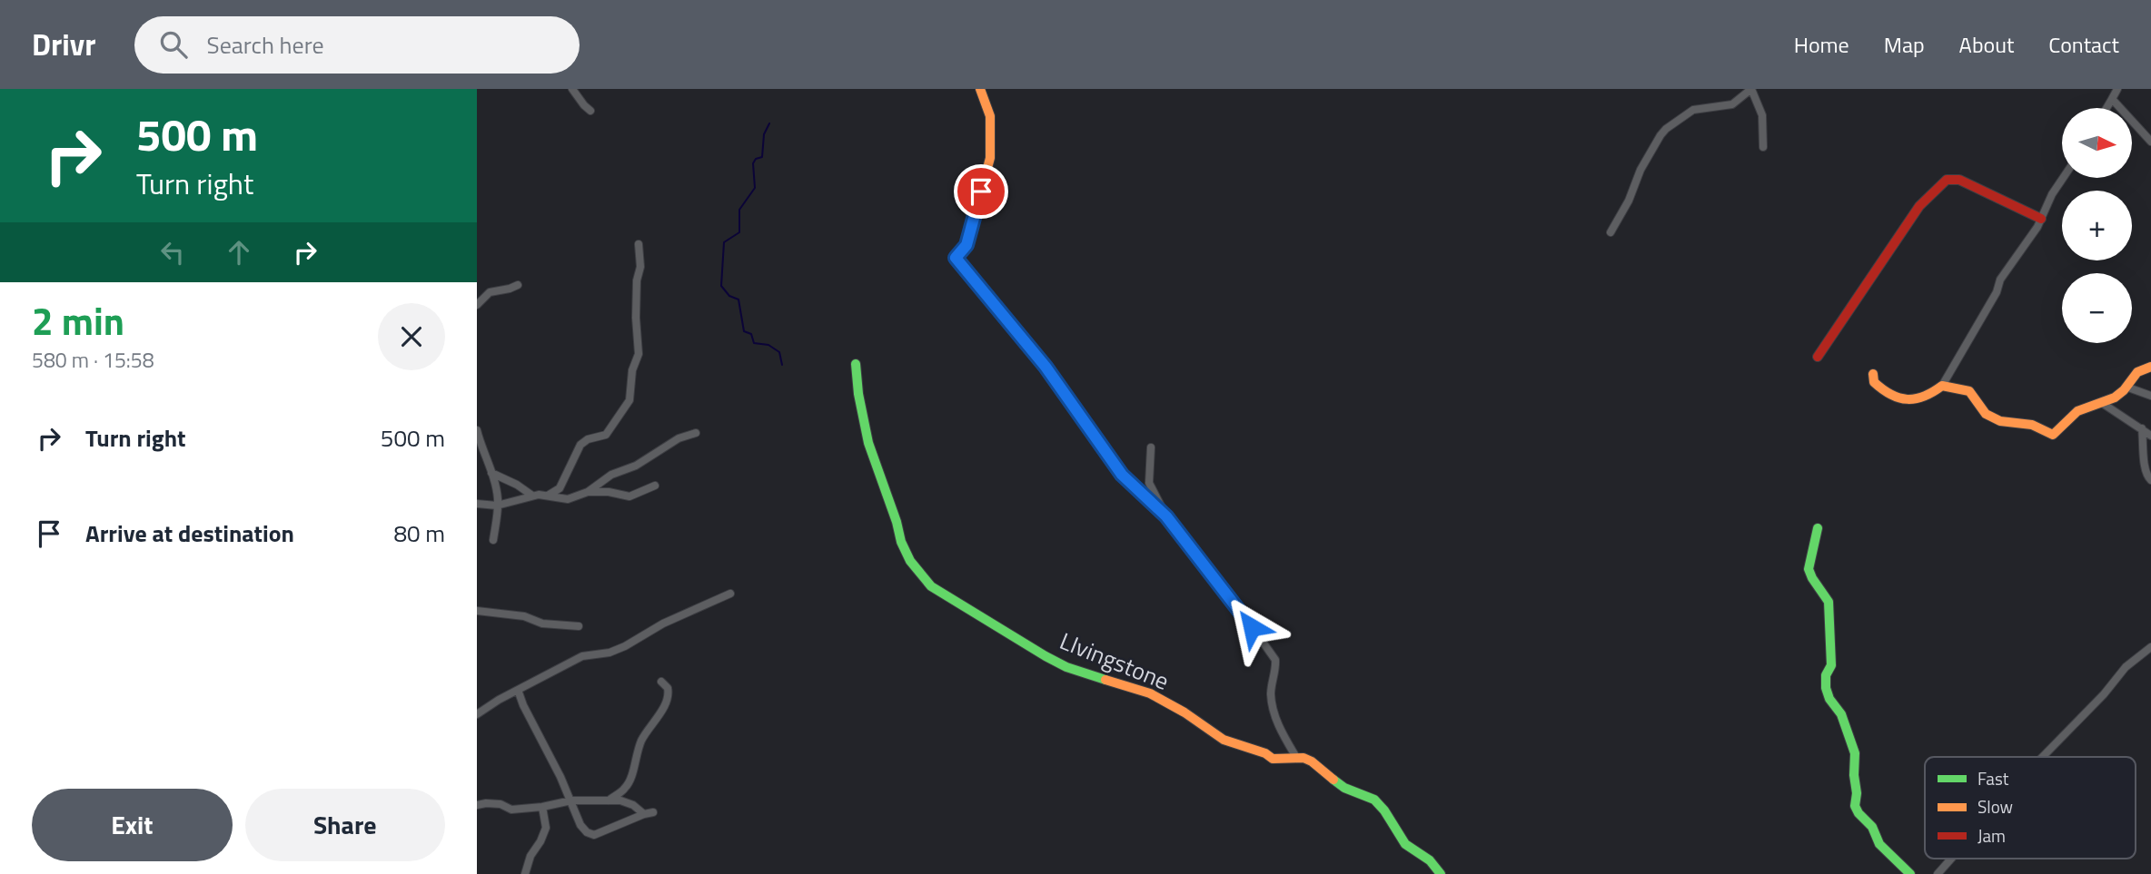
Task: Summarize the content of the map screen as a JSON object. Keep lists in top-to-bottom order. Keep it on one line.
{"streets":{"street":["LIvingstone"]},"legend":["Fast","Slow","Jam"],"north":"right","page":{"header":"Drivr","search":"Search here","nav":["Home","Map","About","Contact"],"turn":["500 m","Turn right"],"map_buttons":["+","−"],"heading":["2 min","580 m · 15:58"],"list":[{"name":"Turn right","value":"500 m"},{"name":"Arrive at destination","value":"80 m"}],"buttons":["Exit","Share"]}}
